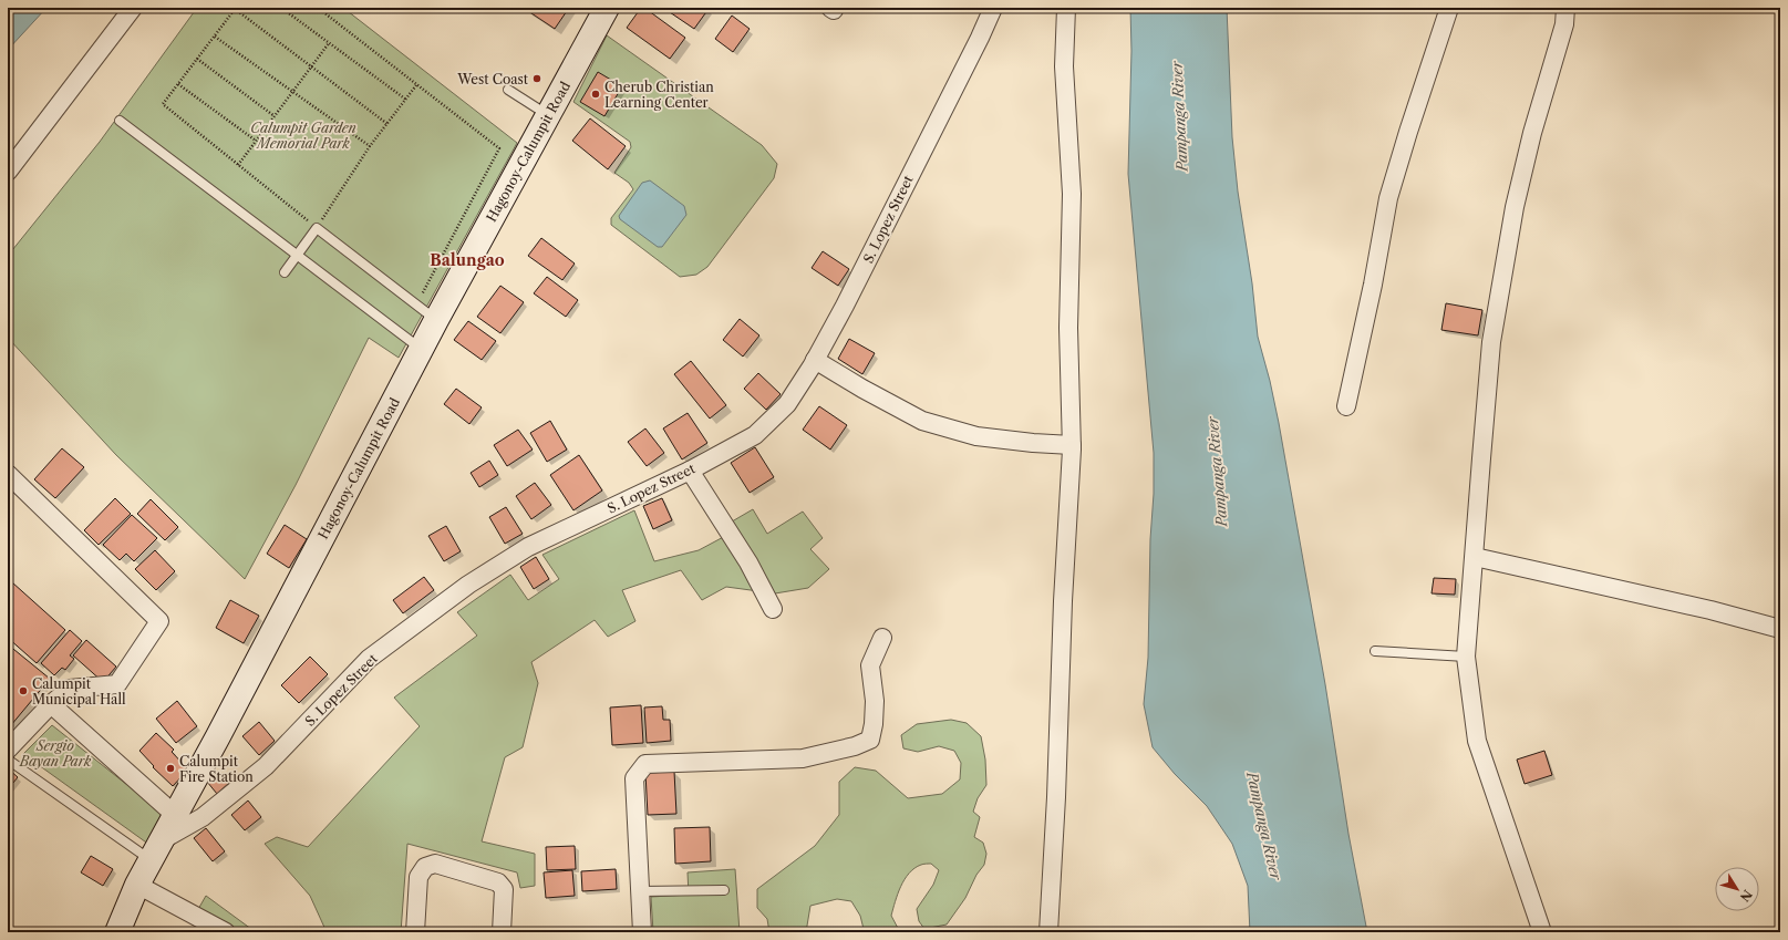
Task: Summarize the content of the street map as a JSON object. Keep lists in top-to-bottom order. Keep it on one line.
{"streets":{"main road":["Hagonoy-Calumpit Road"],"street":["S. Lopez Street"]},"crossings":[["Hagonoy-Calumpit Road","S. Lopez Street"]],"districts":["Balungao"],"water":["Pampanga River"],"parks":["Calumpit Garden Memorial Park","Sergio Bayan Park"],"places":["West Coast","Cherub Christian Learning Center","Calumpit Municipal Hall","Calumpit Fire Station"],"north":"bottom right"}
